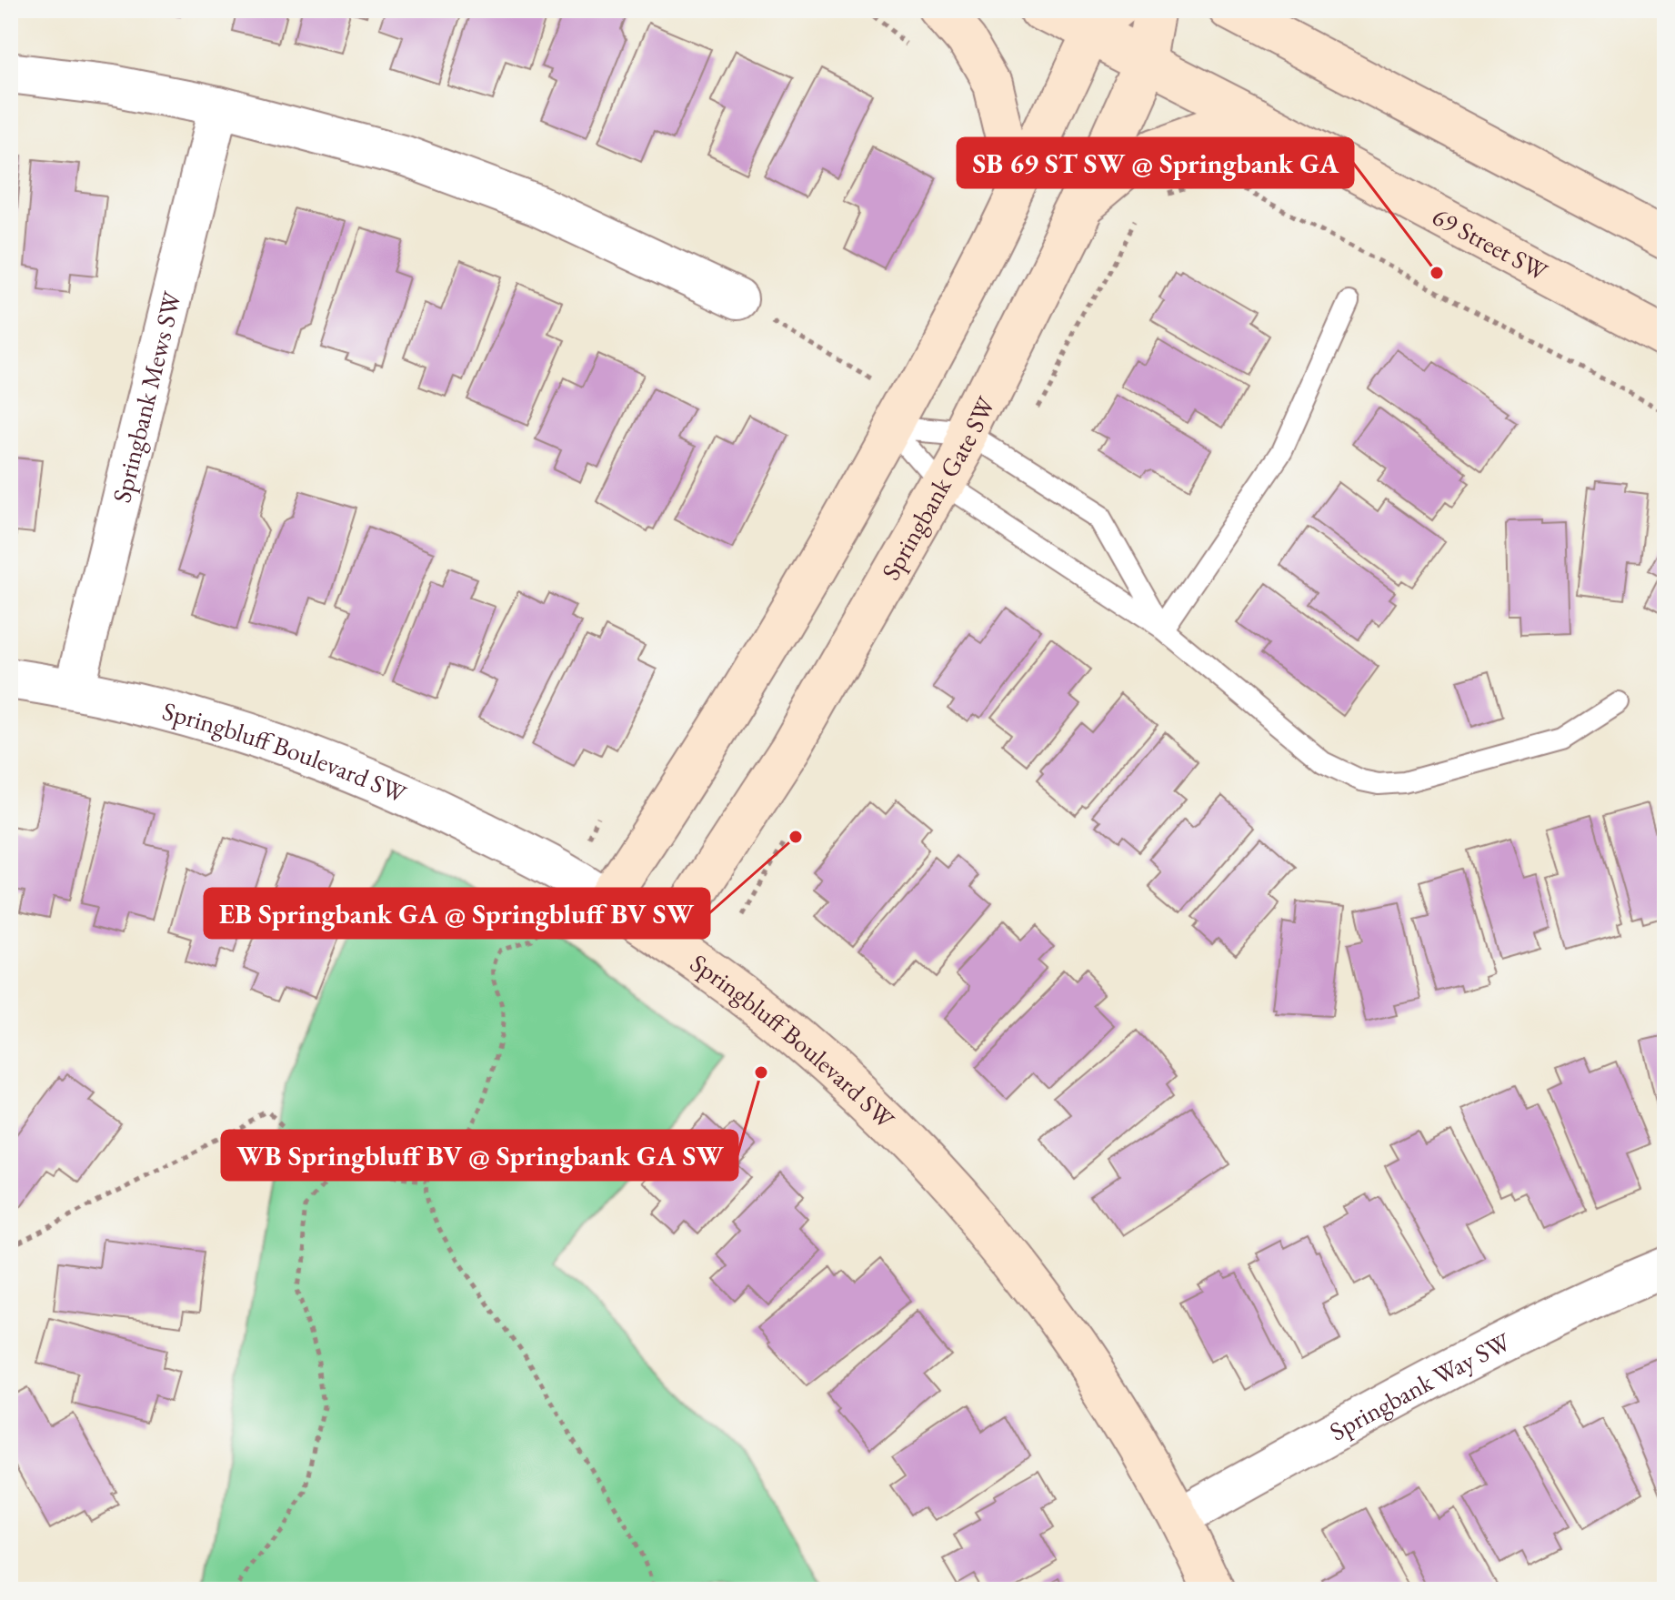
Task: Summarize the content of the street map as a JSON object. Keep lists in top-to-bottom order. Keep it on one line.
{"streets":{"street":["69 Street SW","Springbank Mews SW","Springbank Gate SW","Springbluff Boulevard SW","Springbank Way SW"]},"crossings":[["69 Street SW","Springbank Gate SW"],["Springbank Mews SW","Springbluff Boulevard SW"],["Springbank Gate SW","Springbluff Boulevard SW"],["Springbluff Boulevard SW","Springbank Way SW"]],"places":["SB 69 ST SW @ Springbank GA","EB Springbank GA @ Springbluff BV SW","WB Springbluff BV @ Springbank GA SW"]}
